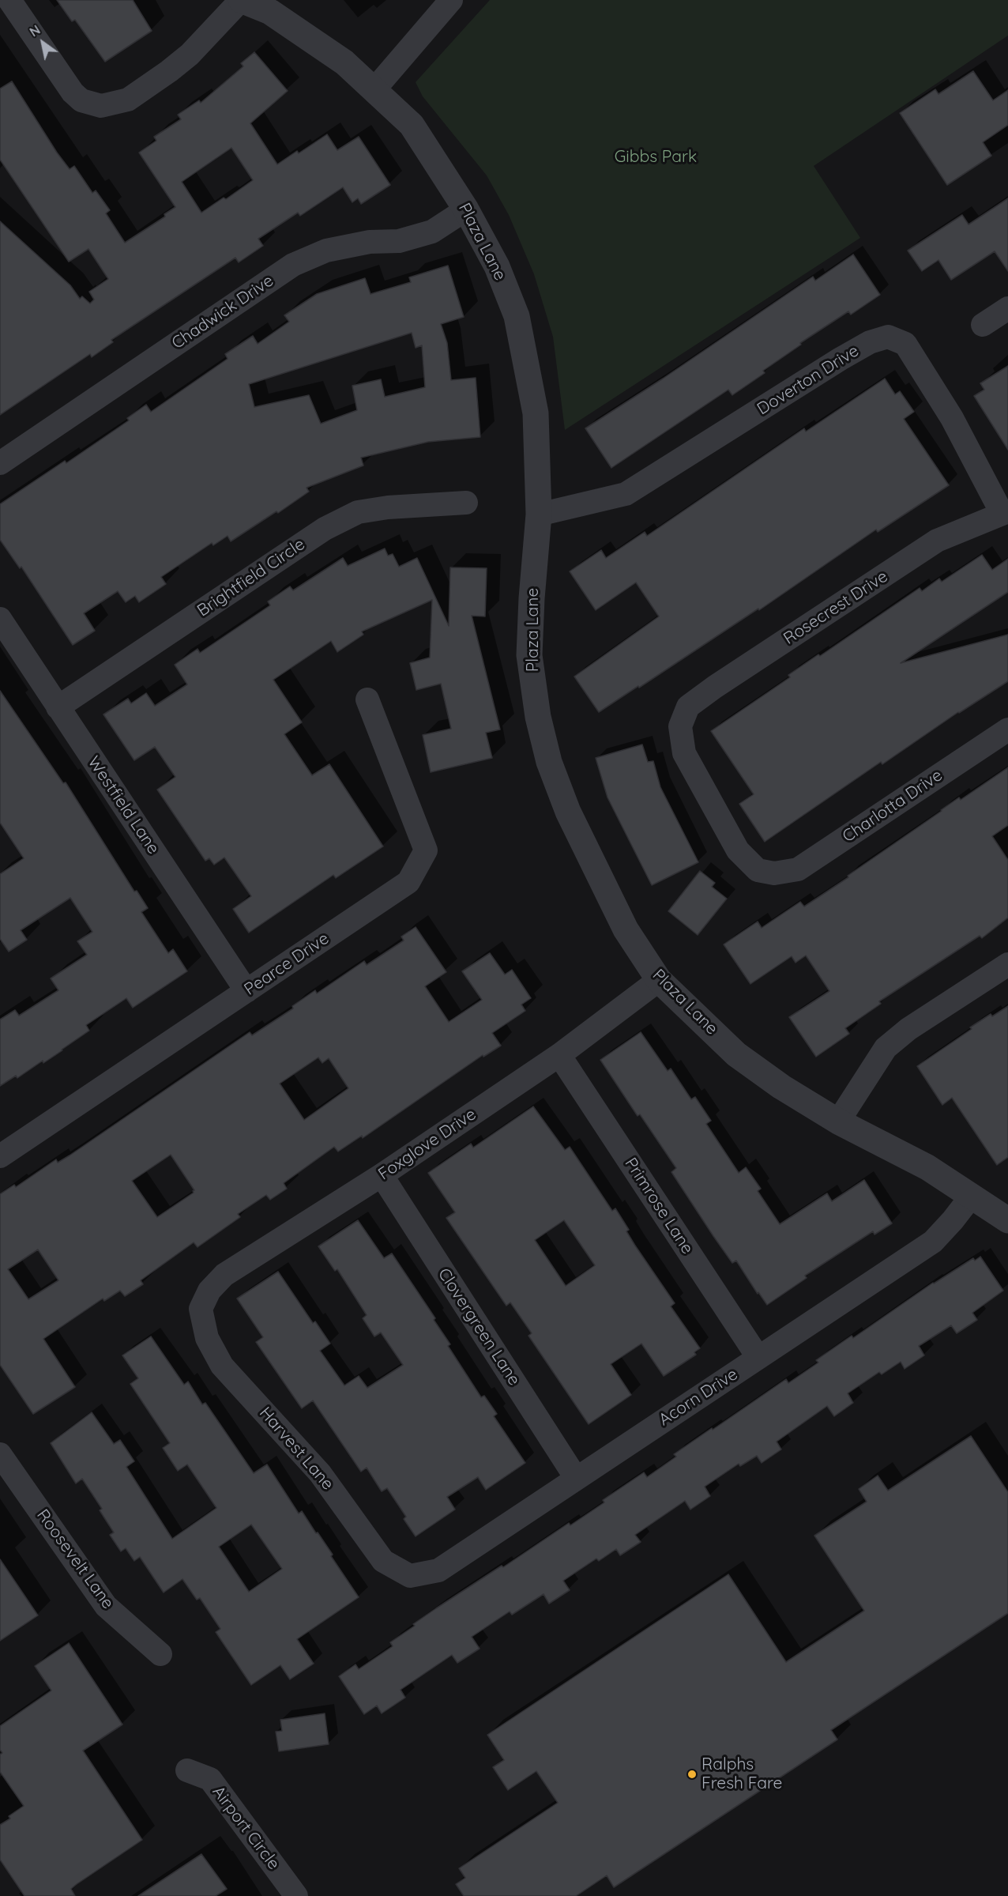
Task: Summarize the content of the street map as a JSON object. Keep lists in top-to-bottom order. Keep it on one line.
{"streets":{"street":["Plaza Lane","Chadwick Drive","Doverton Drive","Brightfield Circle","Rosecrest Drive","Westfield Lane","Charlotta Drive","Pearce Drive","Foxglove Drive","Primrose Lane","Clovergreen Lane","Acorn Drive","Harvest Lane","Roosevelt Lane","Airport Circle"]},"crossings":[["Plaza Lane","Chadwick Drive"],["Plaza Lane","Doverton Drive"],["Plaza Lane","Foxglove Drive"],["Plaza Lane","Acorn Drive"],["Doverton Drive","Rosecrest Drive"],["Brightfield Circle","Westfield Lane"],["Rosecrest Drive","Charlotta Drive"],["Westfield Lane","Pearce Drive"],["Foxglove Drive","Primrose Lane"],["Foxglove Drive","Clovergreen Lane"],["Foxglove Drive","Harvest Lane"],["Primrose Lane","Acorn Drive"],["Clovergreen Lane","Acorn Drive"],["Acorn Drive","Harvest Lane"]],"parks":["Gibbs Park"],"places":["Ralphs Fresh Fare"],"north":"top left"}
